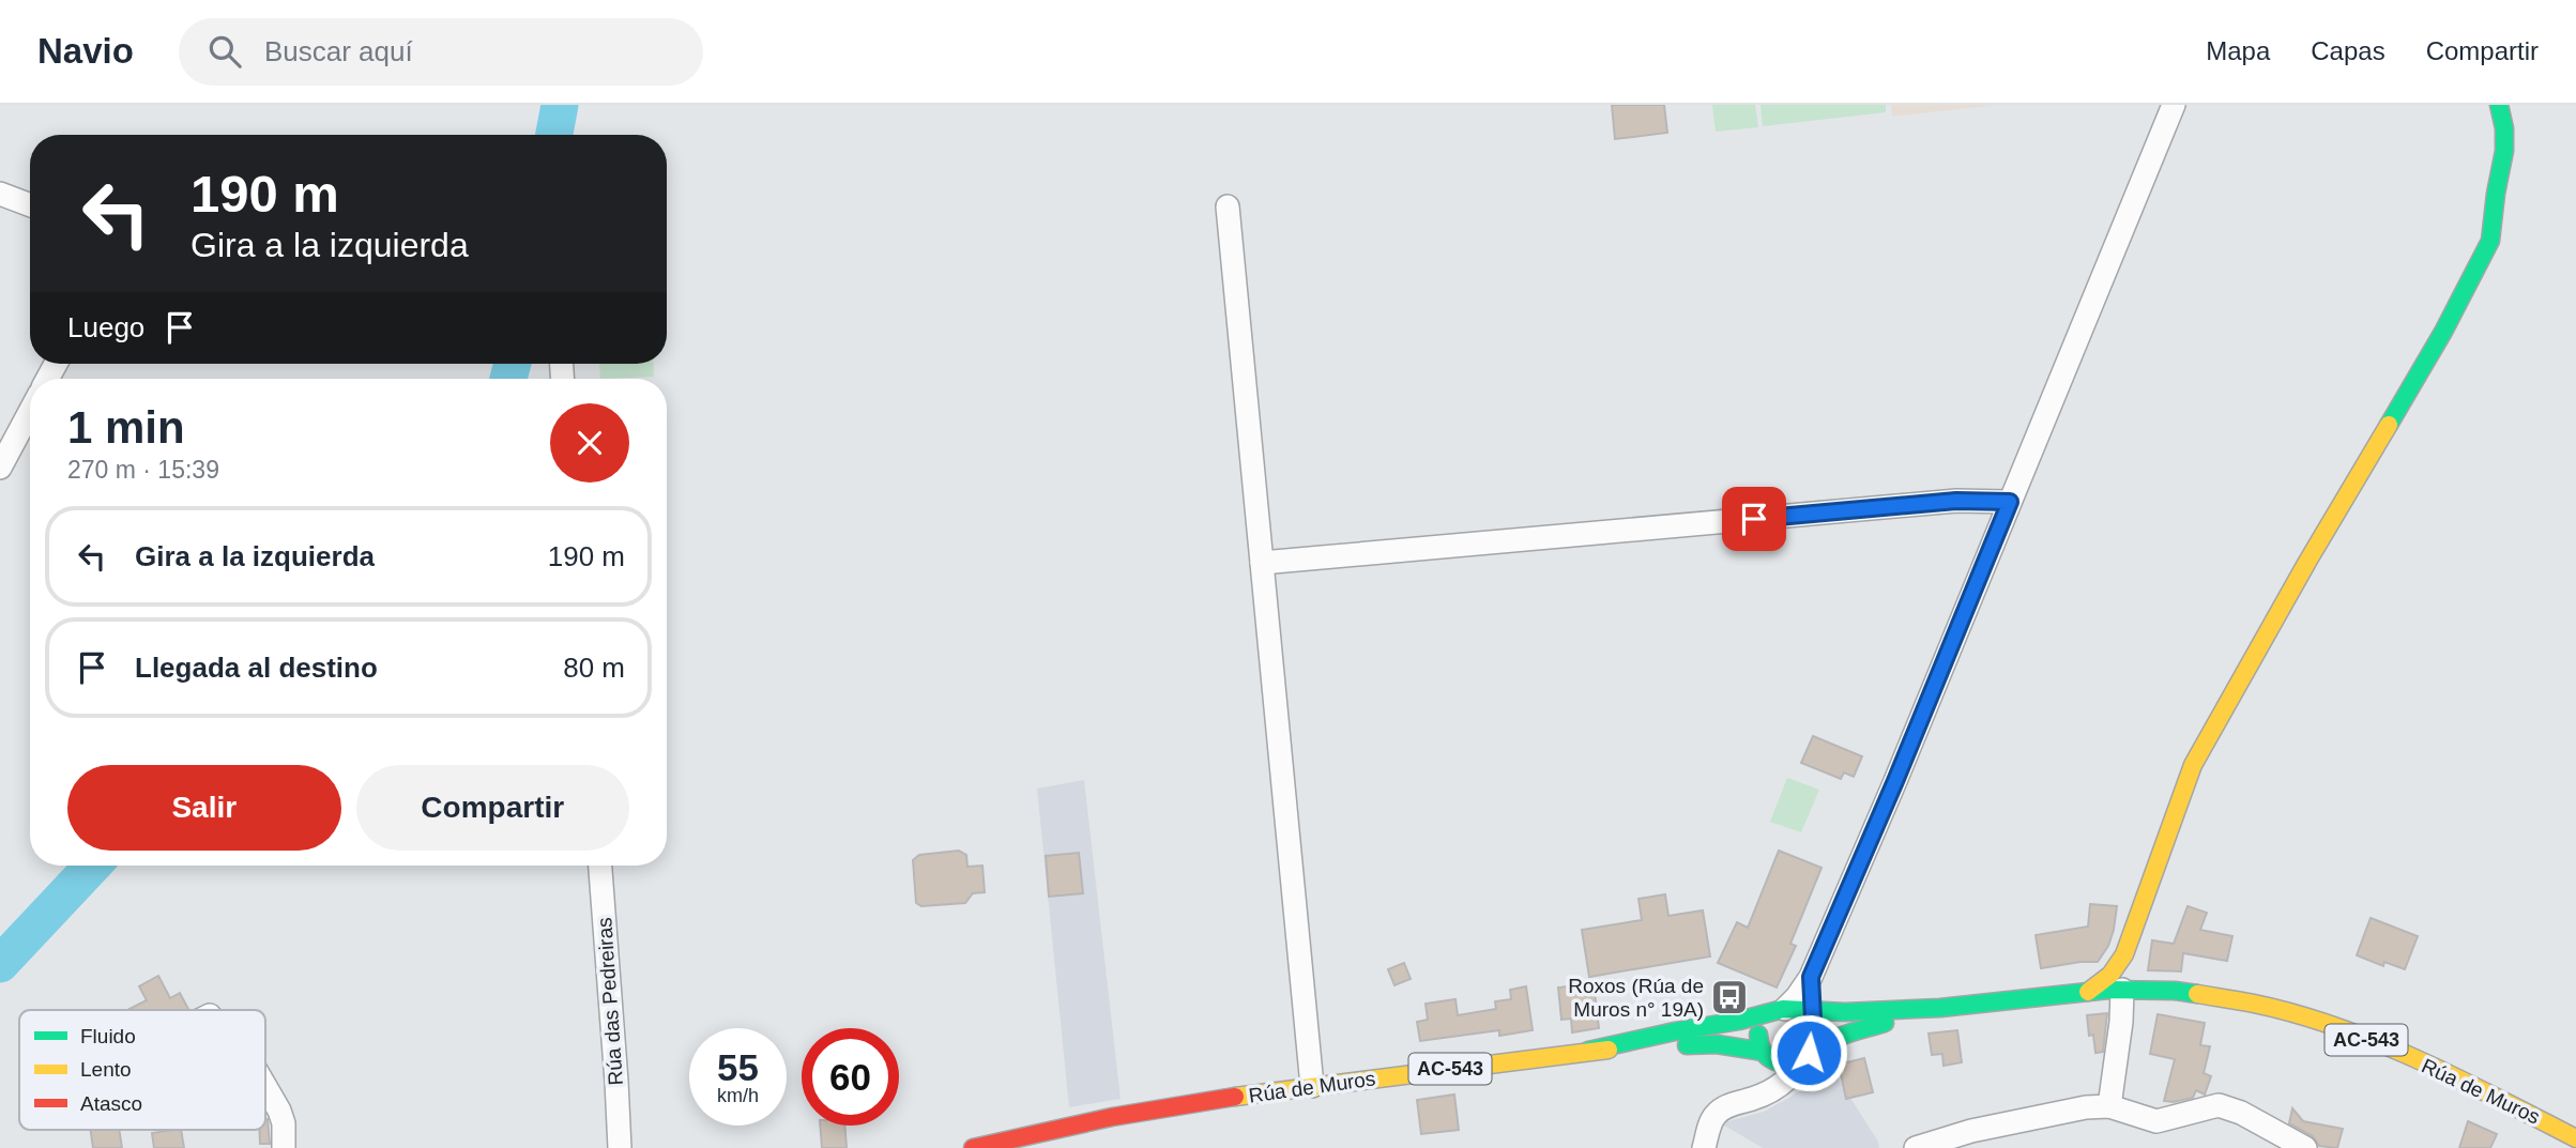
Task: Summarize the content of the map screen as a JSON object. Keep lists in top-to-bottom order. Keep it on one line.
{"streets":{"main road":["AC-543","Rúa de Muros"],"street":["Rúa das Pedreiras"]},"places":{"bus stop":["Roxos (Rúa de Muros n° 19A)"]},"legend":["Fluido","Lento","Atasco"],"page":{"header":"Navio","search":"Buscar aquí","nav":["Mapa","Capas","Compartir"],"turn":["190 m","Gira a la izquierda"],"then":"Luego","heading":["1 min","270 m · 15:39"],"list":[{"name":"Gira a la izquierda","value":"190 m"},{"name":"Llegada al destino","value":"80 m"}],"buttons":["Salir","Compartir"],"speed":"55 km/h","limit":"60"}}
